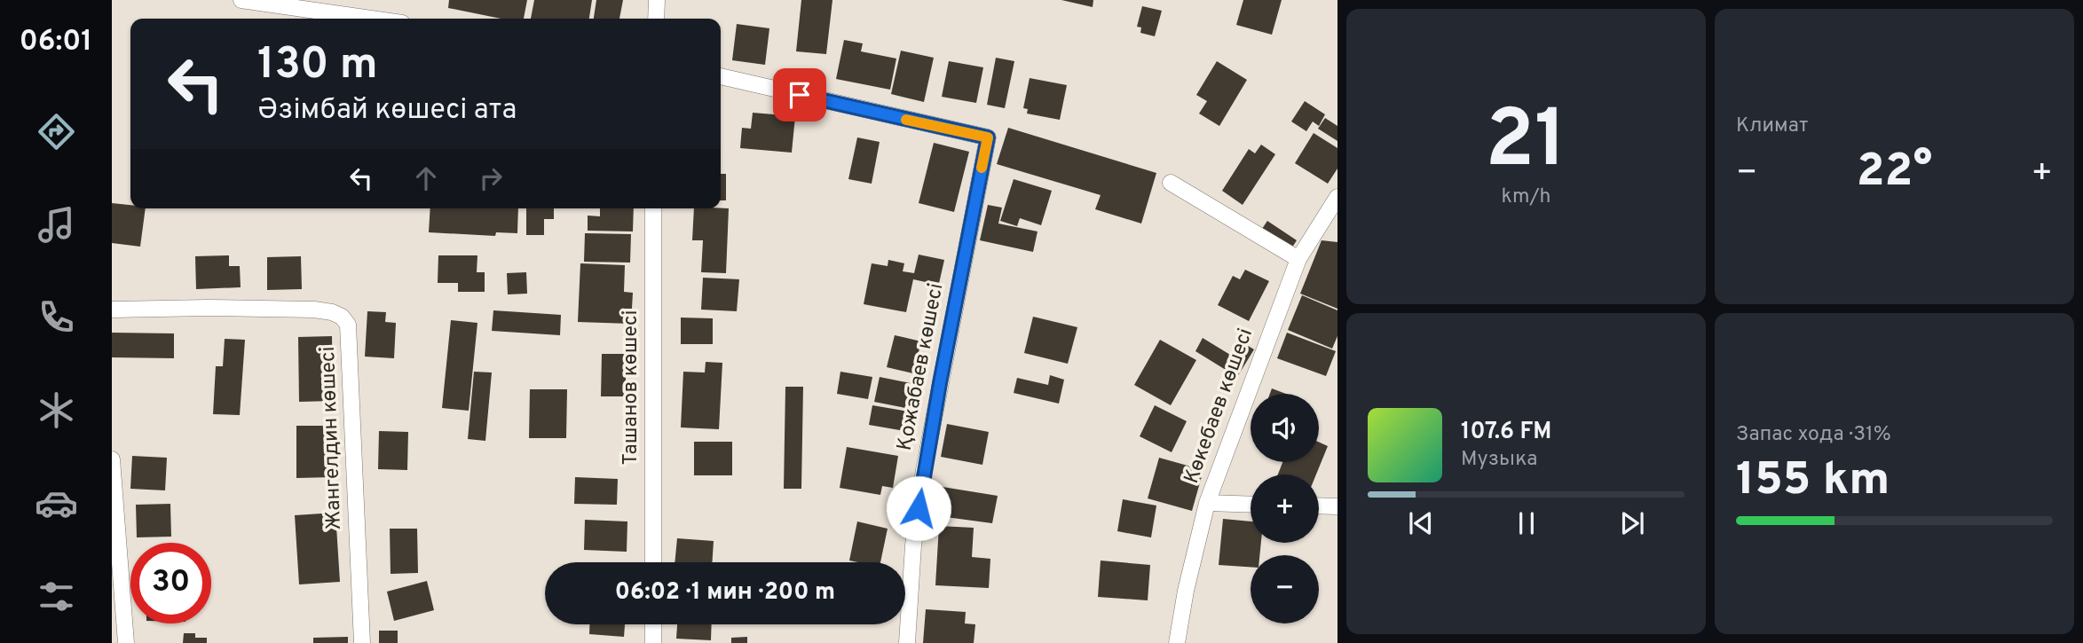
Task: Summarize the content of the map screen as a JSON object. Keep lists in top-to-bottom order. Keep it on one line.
{"streets":{"street":["Қожабаев көшесі","Ташанов көшесі","Көкебаев көшесі","Жангелдин көшесі"]},"page":{"tabs":"06:01","tile":[["21","km/h"],"Климат",["Запас хода · 31%","155 km"]],"turn":["130 m","Әзімбай көшесі ата"],"heat":["−","22°","+"],"map_buttons":["+","−"],"song":["107.6 FM","Музыка"],"limit":"30","trip":"06:02 · 1 мин · 200 m"}}
